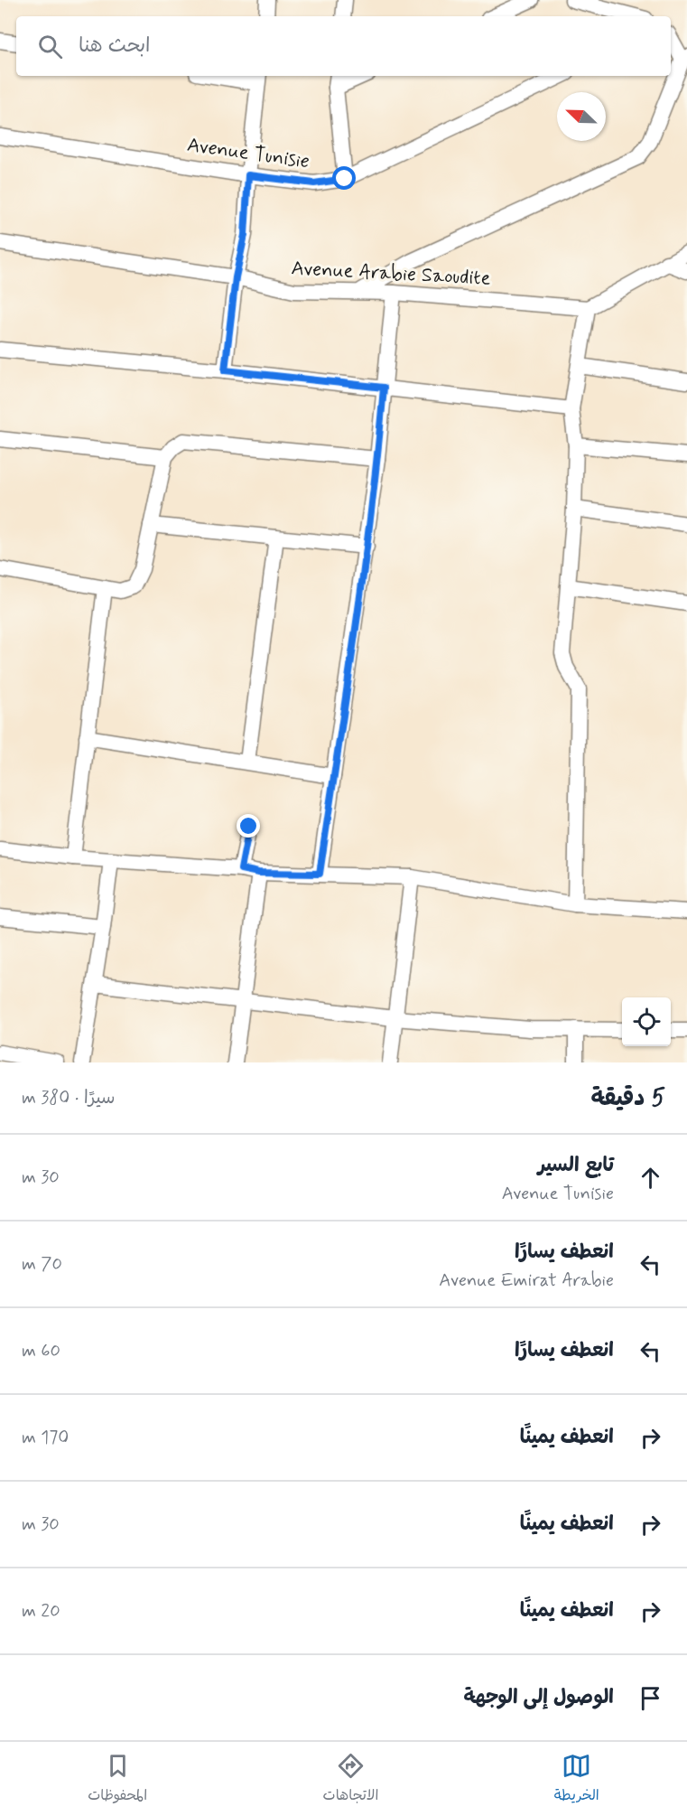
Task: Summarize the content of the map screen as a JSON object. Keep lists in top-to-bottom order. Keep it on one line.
{"streets":{"street":["Avenue Tunisie","Avenue Arabie Saoudite"]},"north":"top left","page":{"search":"ابحث هنا","heading":["5 دقيقة","سيرًا · 380 m"],"list":[["تابع السير","Avenue Tunisie","30 m"],["انعطف يسارًا","Avenue Emirat Arabie","70 m"],["انعطف يسارًا","60 m"],["انعطف يمينًا","170 m"],["انعطف يمينًا","30 m"],["انعطف يمينًا","20 m"],"الوصول إلى الوجهة"],"nav":["الخريطة","الاتجاهات","المحفوظات"]}}
